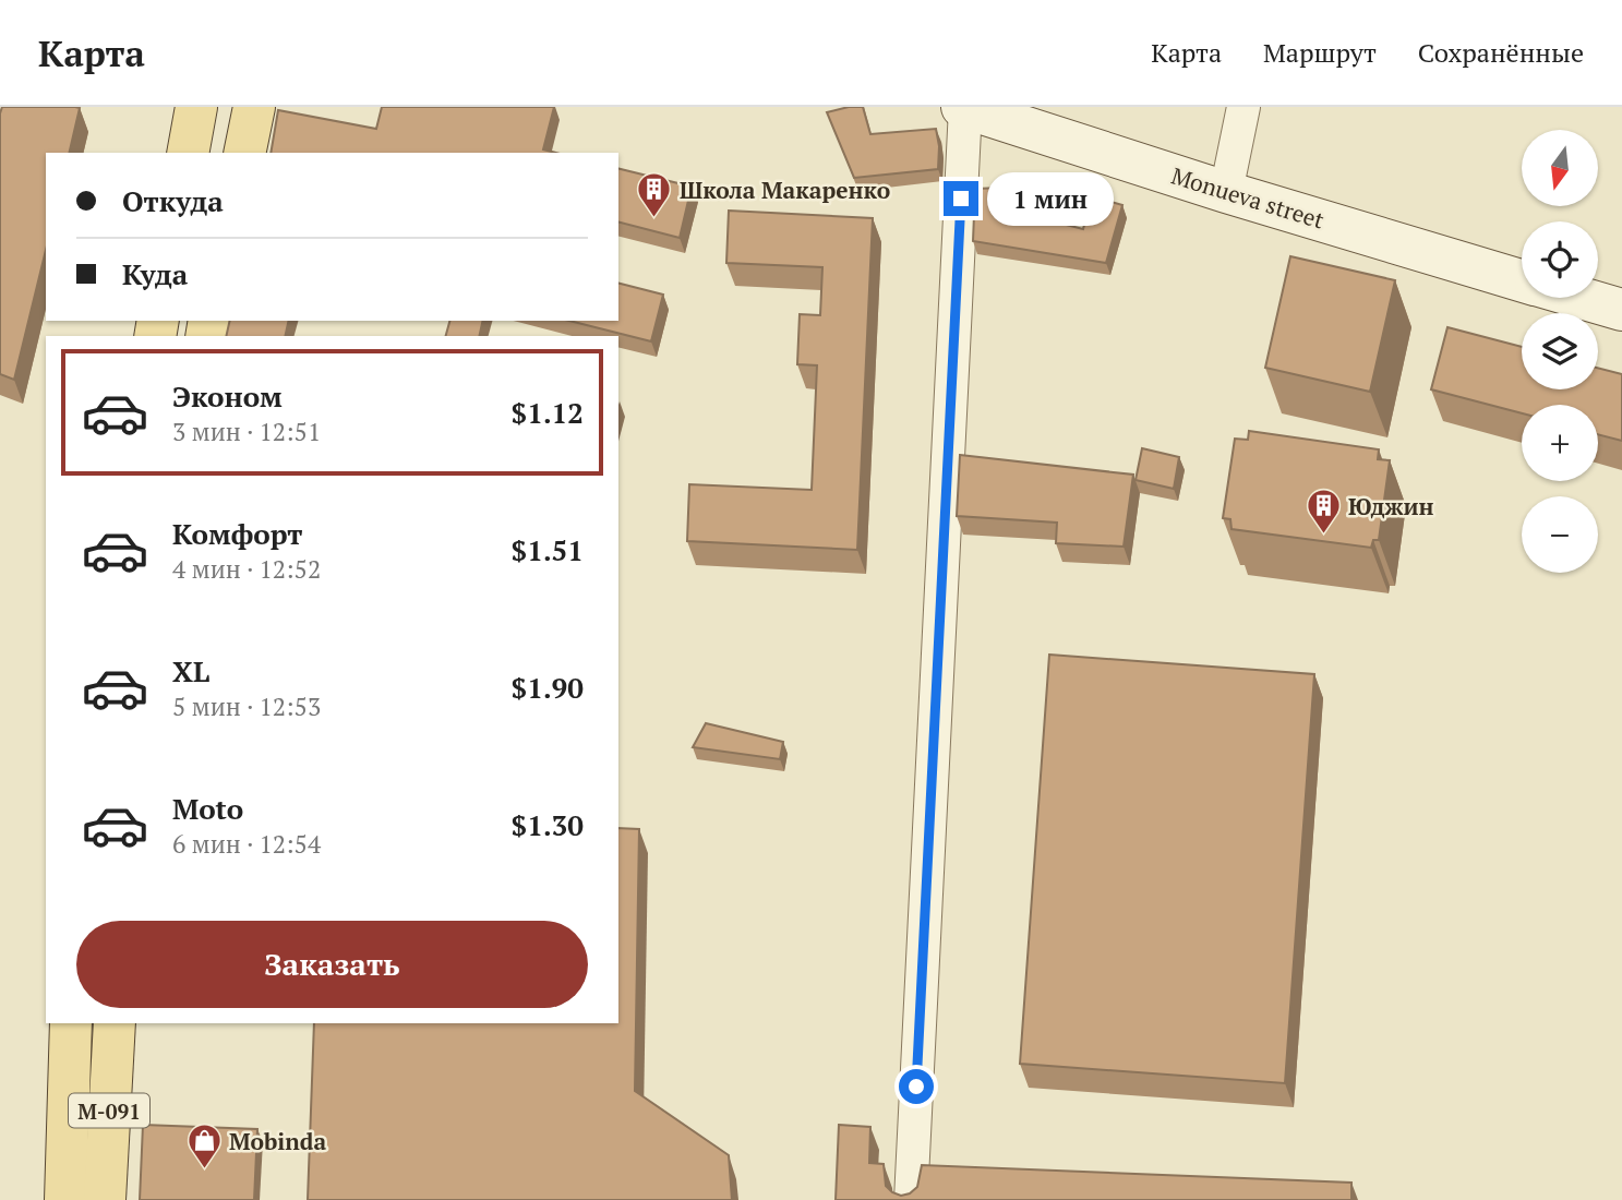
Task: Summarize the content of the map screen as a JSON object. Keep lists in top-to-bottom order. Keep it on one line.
{"streets":{"main road":["Monueva street","М-091"]},"places":{"building":["Школа Макаренко","Юджин"],"shop":["Mobinda"]},"north":"bottom","page":{"header":"Карта","nav":["Карта","Маршрут","Сохранённые"],"map_buttons":["+","−"],"banner":["Откуда","Куда"],"bubble":"1 мин","list":[{"name":"Эконом","note":"3 мин · 12:51","value":"$1.12"},{"name":"Комфорт","note":"4 мин · 12:52","value":"$1.51"},{"name":"XL","note":"5 мин · 12:53","value":"$1.90"},{"name":"Moto","note":"6 мин · 12:54","value":"$1.30"}],"buttons":"Заказать"}}
